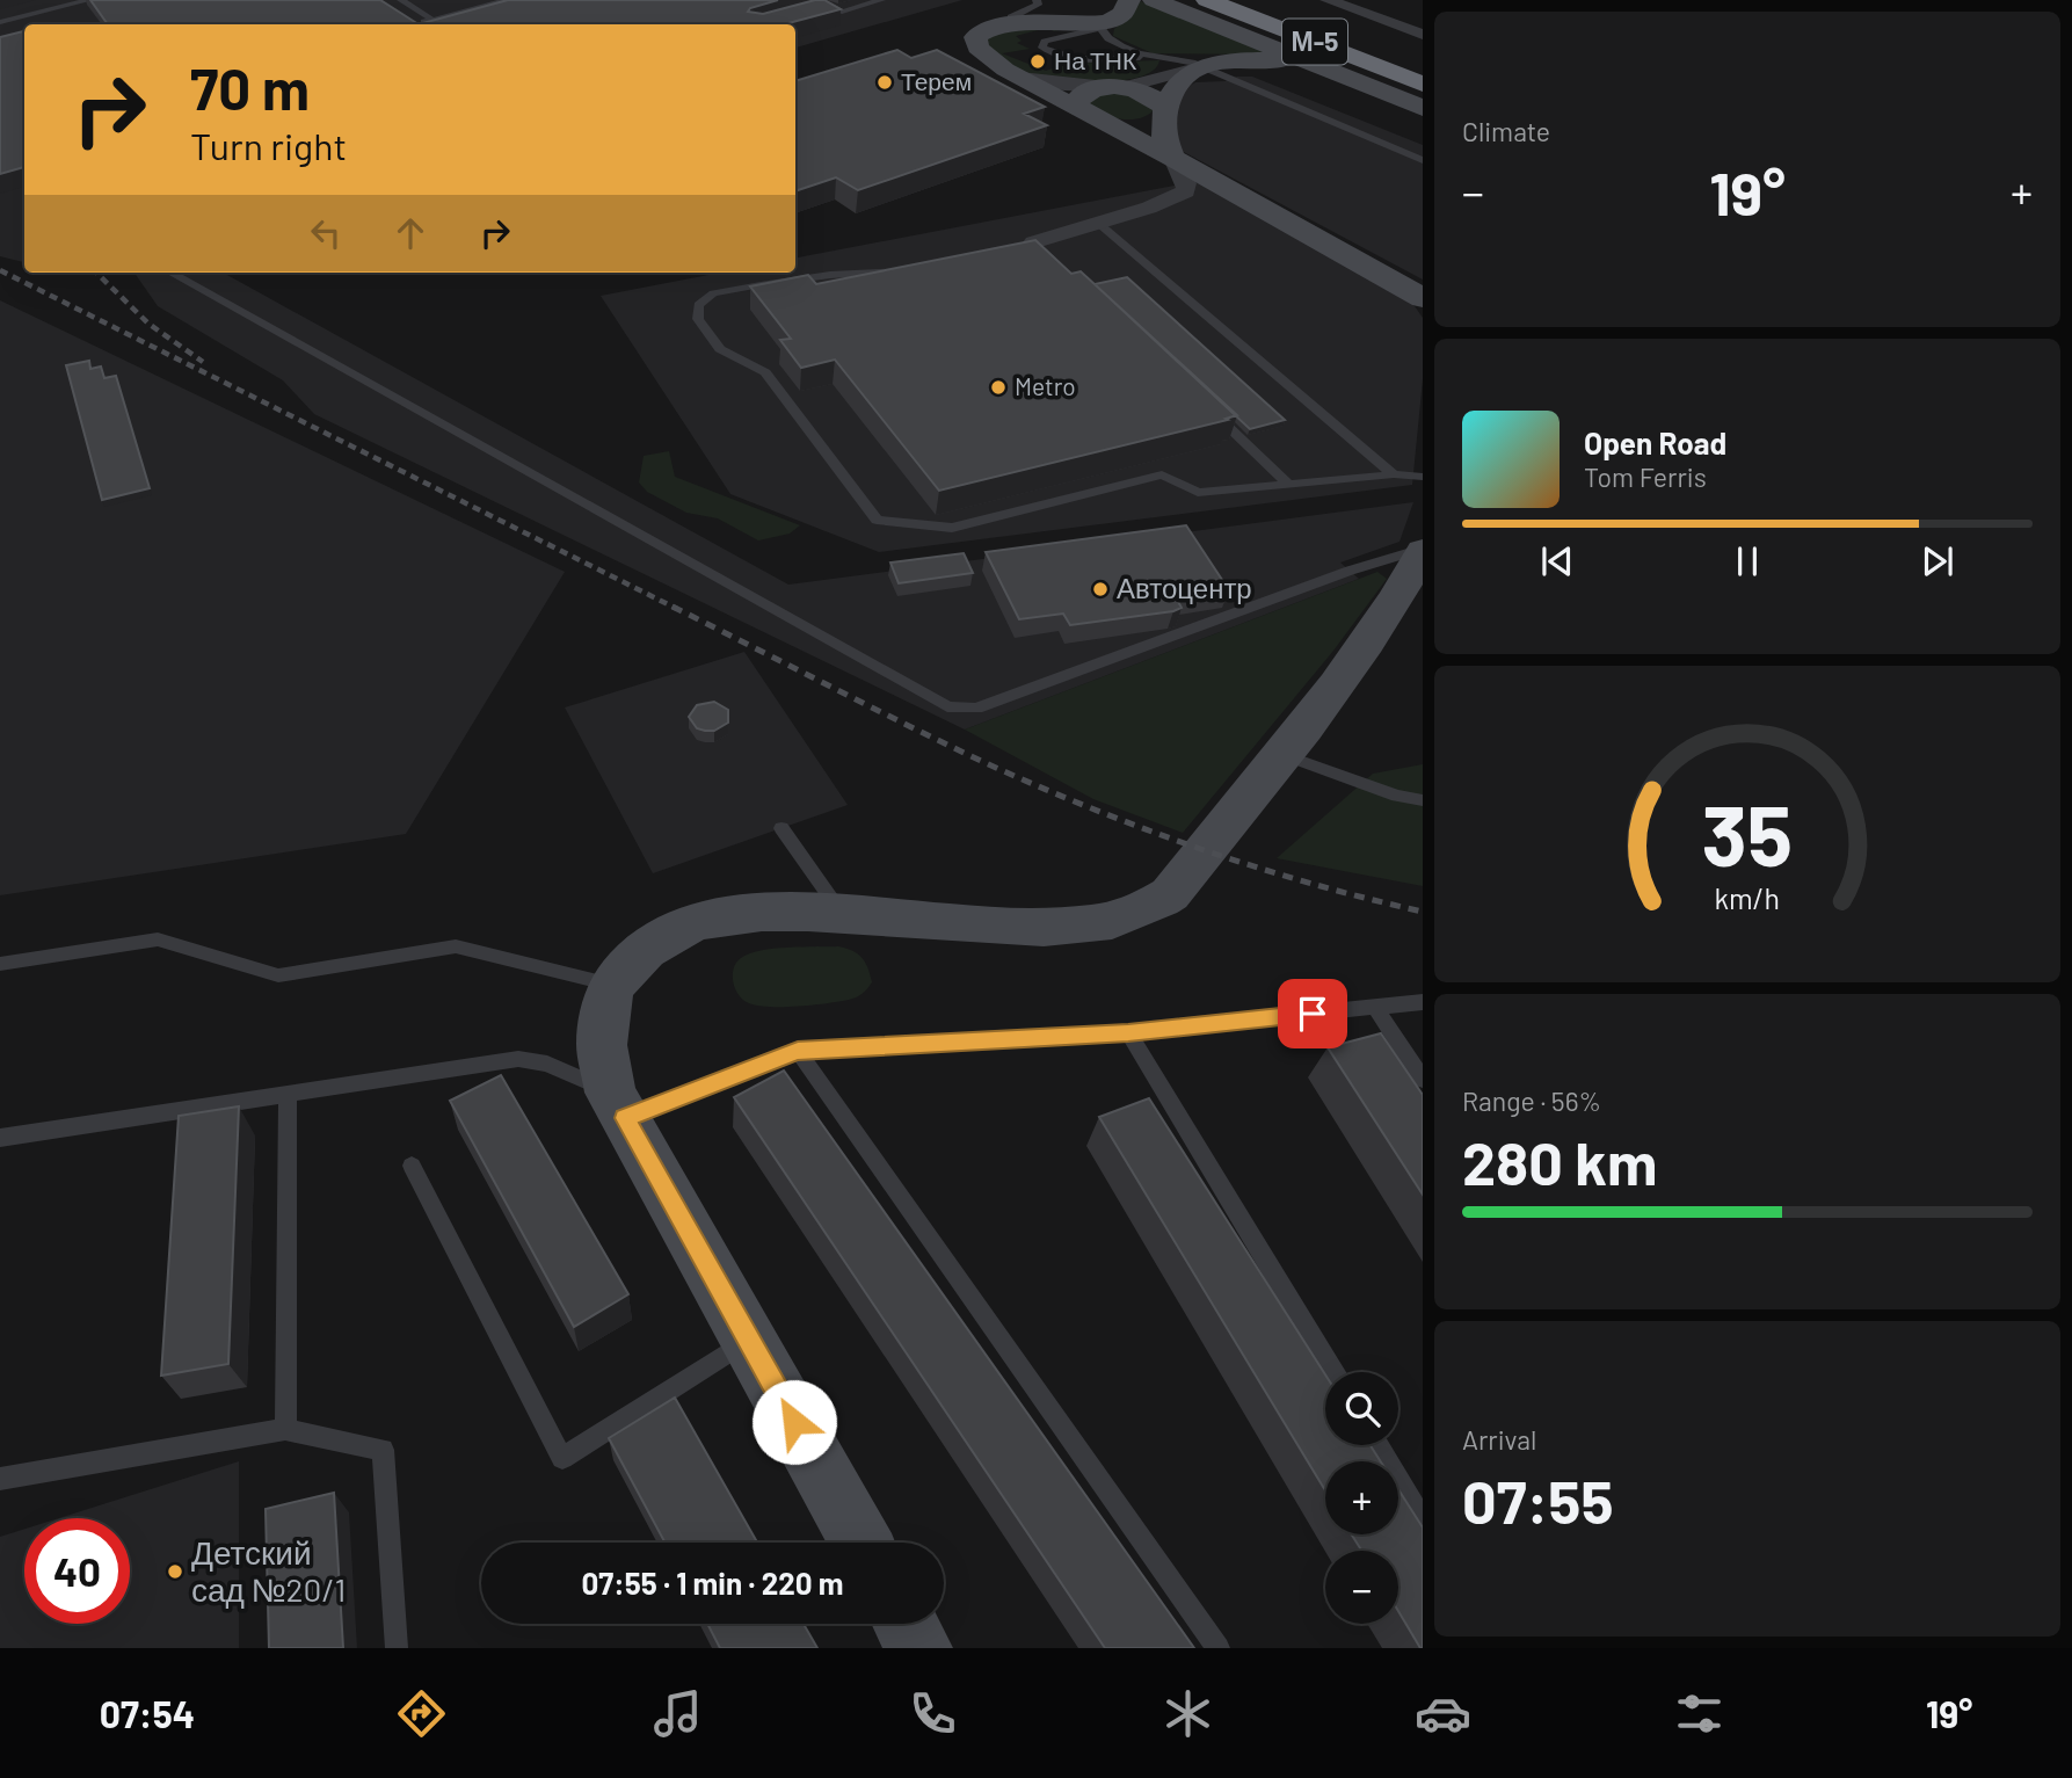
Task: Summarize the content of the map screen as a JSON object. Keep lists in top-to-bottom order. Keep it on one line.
{"streets":{"highway":["М-5"]},"places":["На ТНК","Терем","Metro","Автоцентр","Детский сад №20/1"],"page":{"tile":["Climate",["Range · 56%","280 km"],["Arrival","07:55"]],"turn":["70 m","Turn right"],"heat":["−","19°","+"],"song":["Open Road","Tom Ferris"],"map_buttons":["+","−"],"limit":"40","trip":"07:55 · 1 min · 220 m","tabs":["07:54","19°"],"gauge":["35","km/h"]}}
